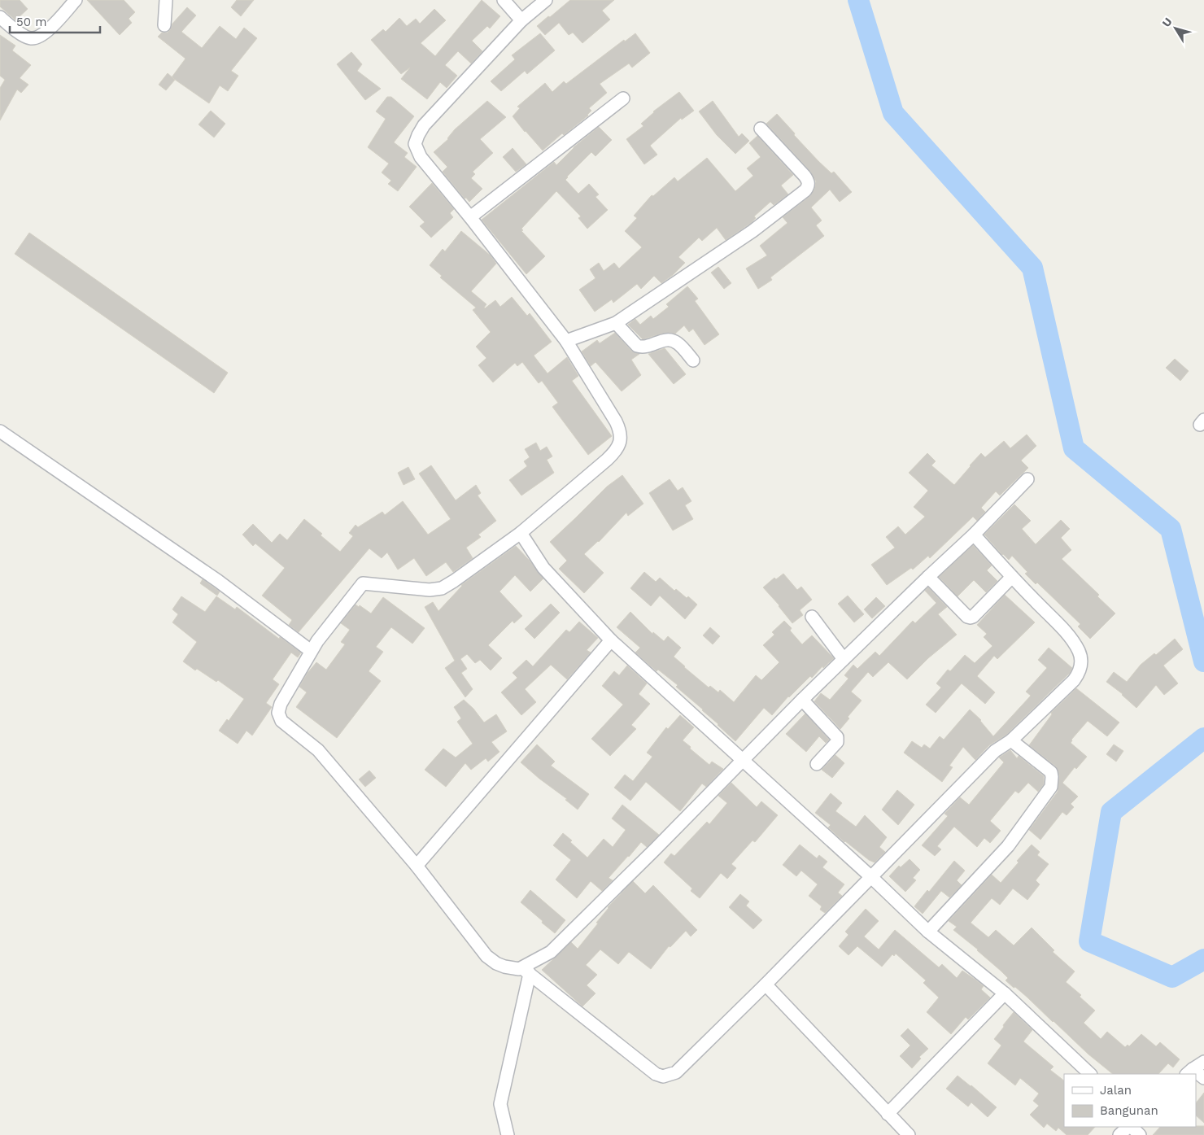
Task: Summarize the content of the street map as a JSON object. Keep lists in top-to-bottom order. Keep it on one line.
{"legend":["Jalan","Bangunan"],"scale_bar":"50 m","north":"top left"}
